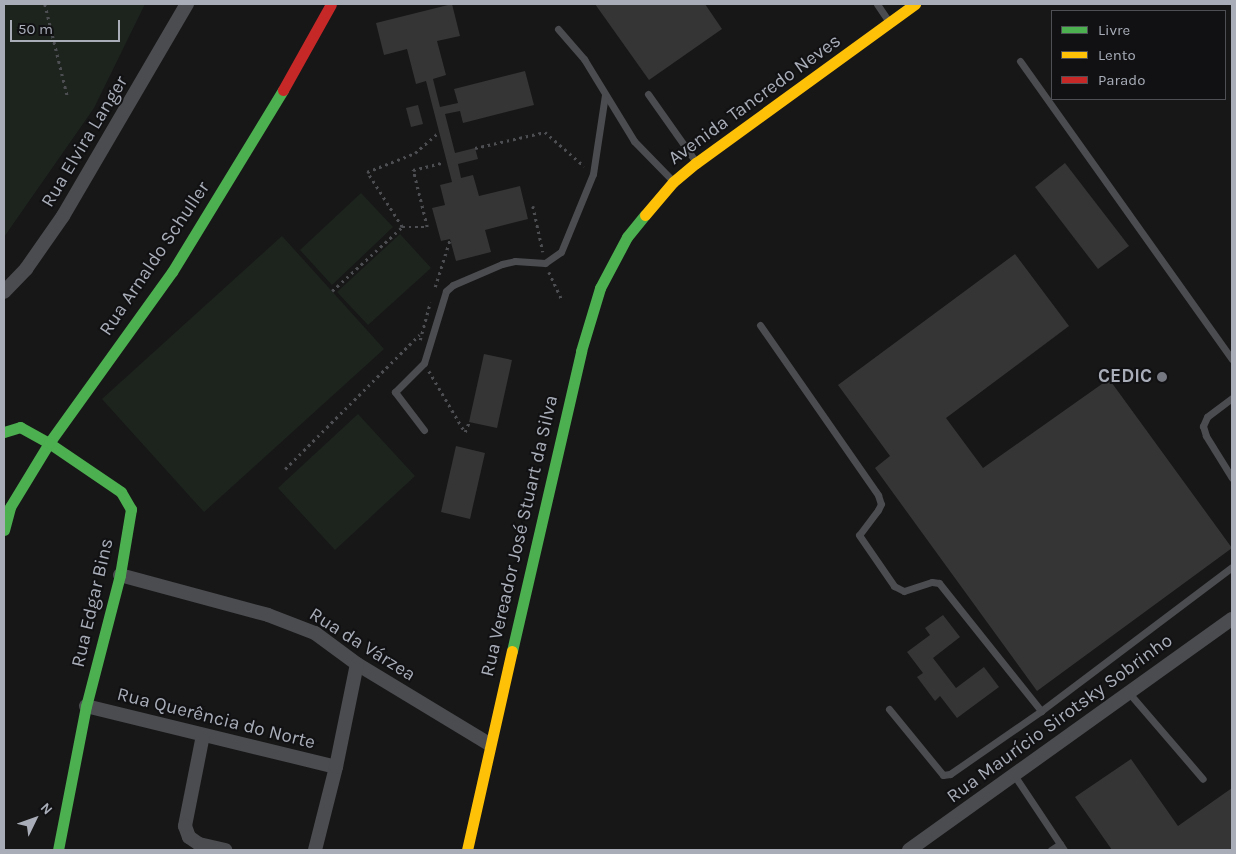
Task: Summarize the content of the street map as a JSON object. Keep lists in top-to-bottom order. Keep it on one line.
{"streets":{"street":["Avenida Tancredo Neves","Rua Elvira Langer","Rua Arnaldo Schuller","Rua Vereador José Stuart da Silva","Rua Edgar Bins","Rua da Várzea","Rua Querência do Norte","Rua Maurício Sirotsky Sobrinho"]},"crossings":[["Avenida Tancredo Neves","Rua Vereador José Stuart da Silva"],["Rua Arnaldo Schuller","Rua Edgar Bins"],["Rua Vereador José Stuart da Silva","Rua da Várzea"],["Rua Edgar Bins","Rua da Várzea"],["Rua Edgar Bins","Rua Querência do Norte"]],"places":["CEDIC"],"legend":["Livre","Lento","Parado"],"scale_bar":"50 m","north":"top right"}
